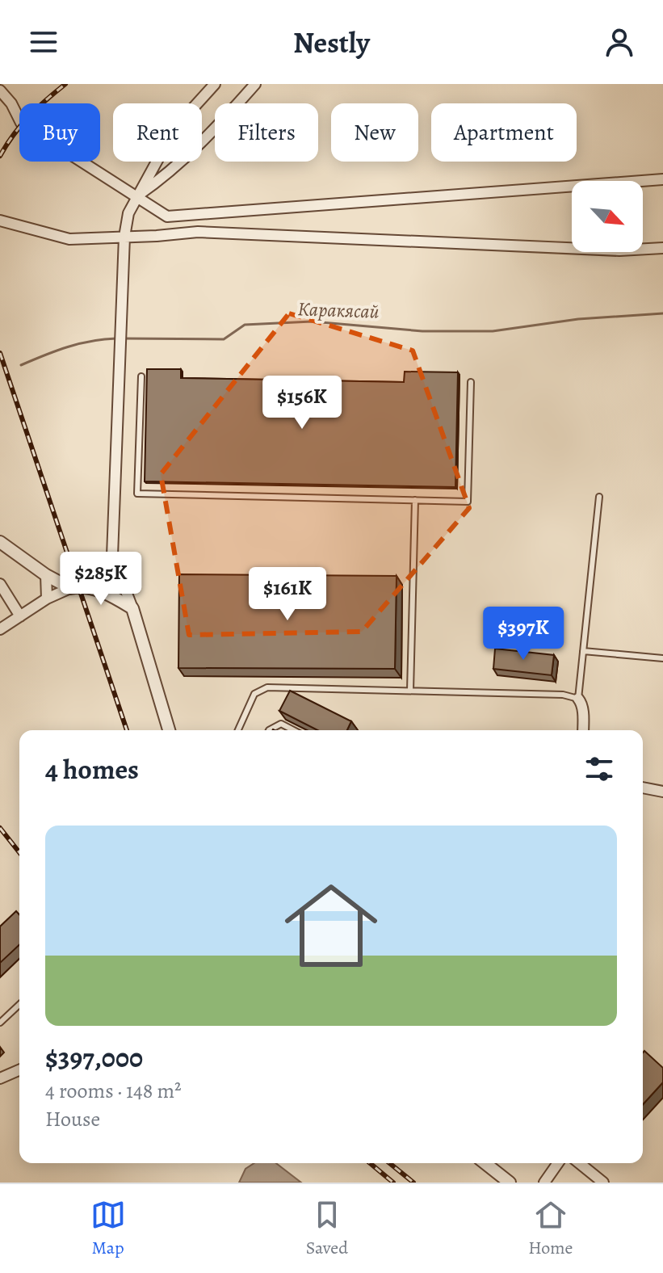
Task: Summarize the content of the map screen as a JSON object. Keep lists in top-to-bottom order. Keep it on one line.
{"water":["Каракясай"],"north":"bottom right","page":{"header":"Nestly","chip":["Buy","Rent","Filters","New","Apartment"],"price":["$156K","$285K","$161K","$397K"],"heading":"4 homes","list":[{"name":"$397,000","note":"4 rooms · 148 m² · House"}],"tabs":["Map","Saved","Home"]}}
